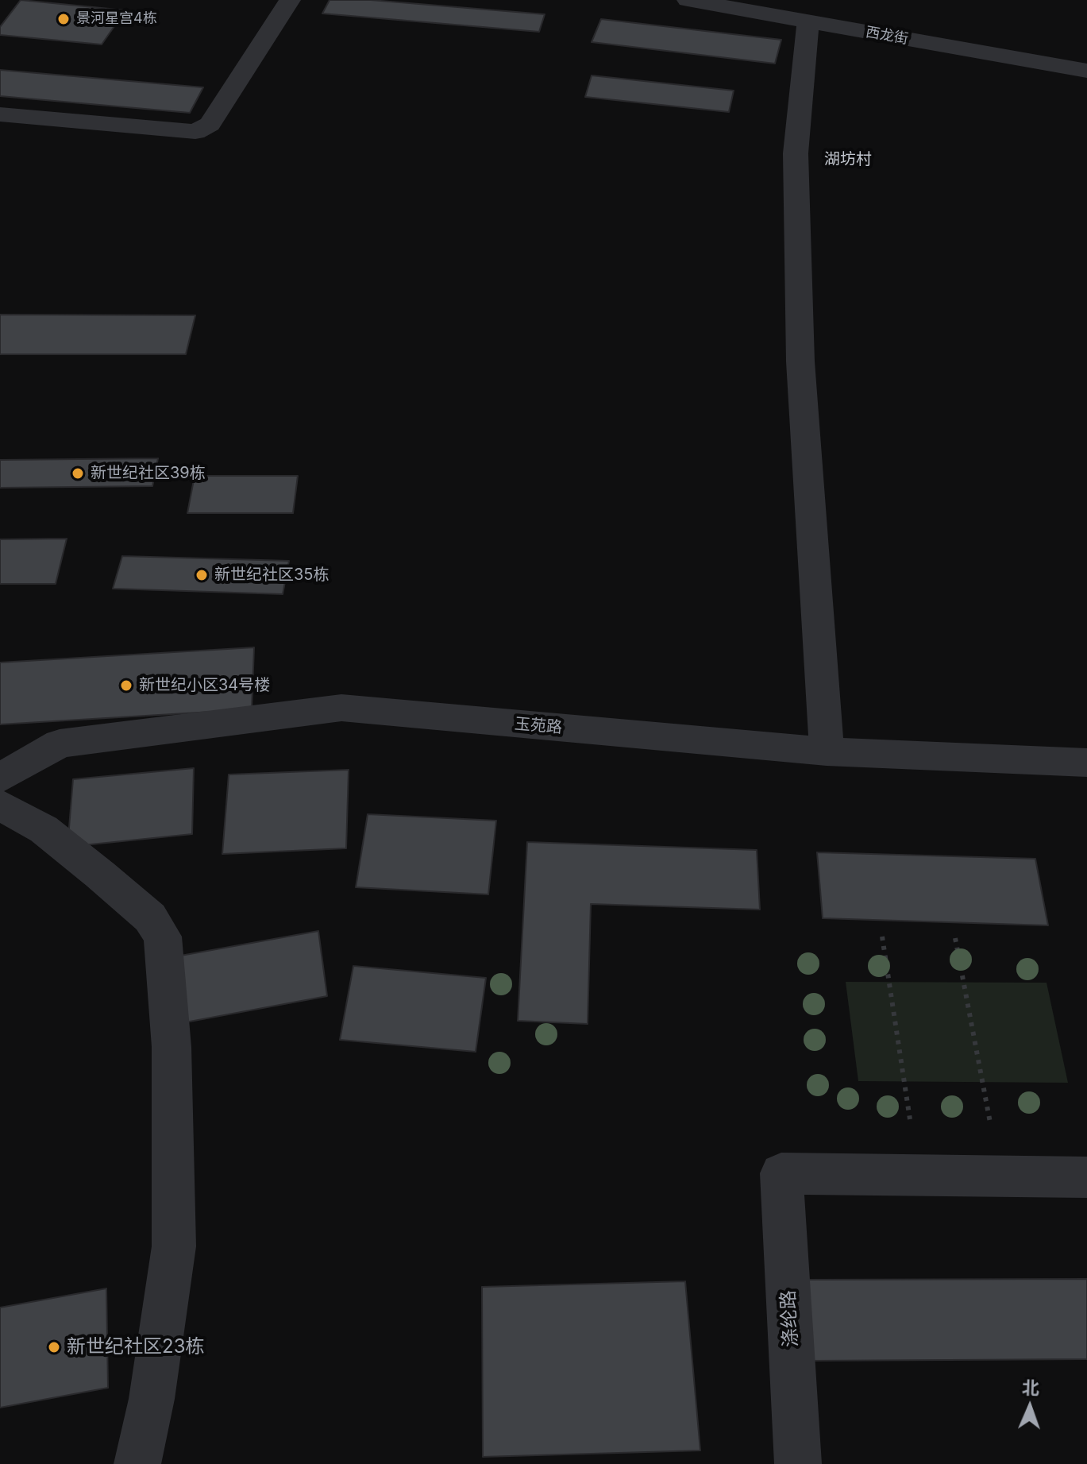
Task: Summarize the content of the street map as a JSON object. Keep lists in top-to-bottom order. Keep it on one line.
{"streets":{"street":["西龙街","玉苑路","涤纶路"]},"districts":["湖坊村"],"places":["景河星宫4栋","新世纪社区39栋","新世纪社区35栋","新世纪小区34号楼","新世纪社区23栋"],"north":"top"}
